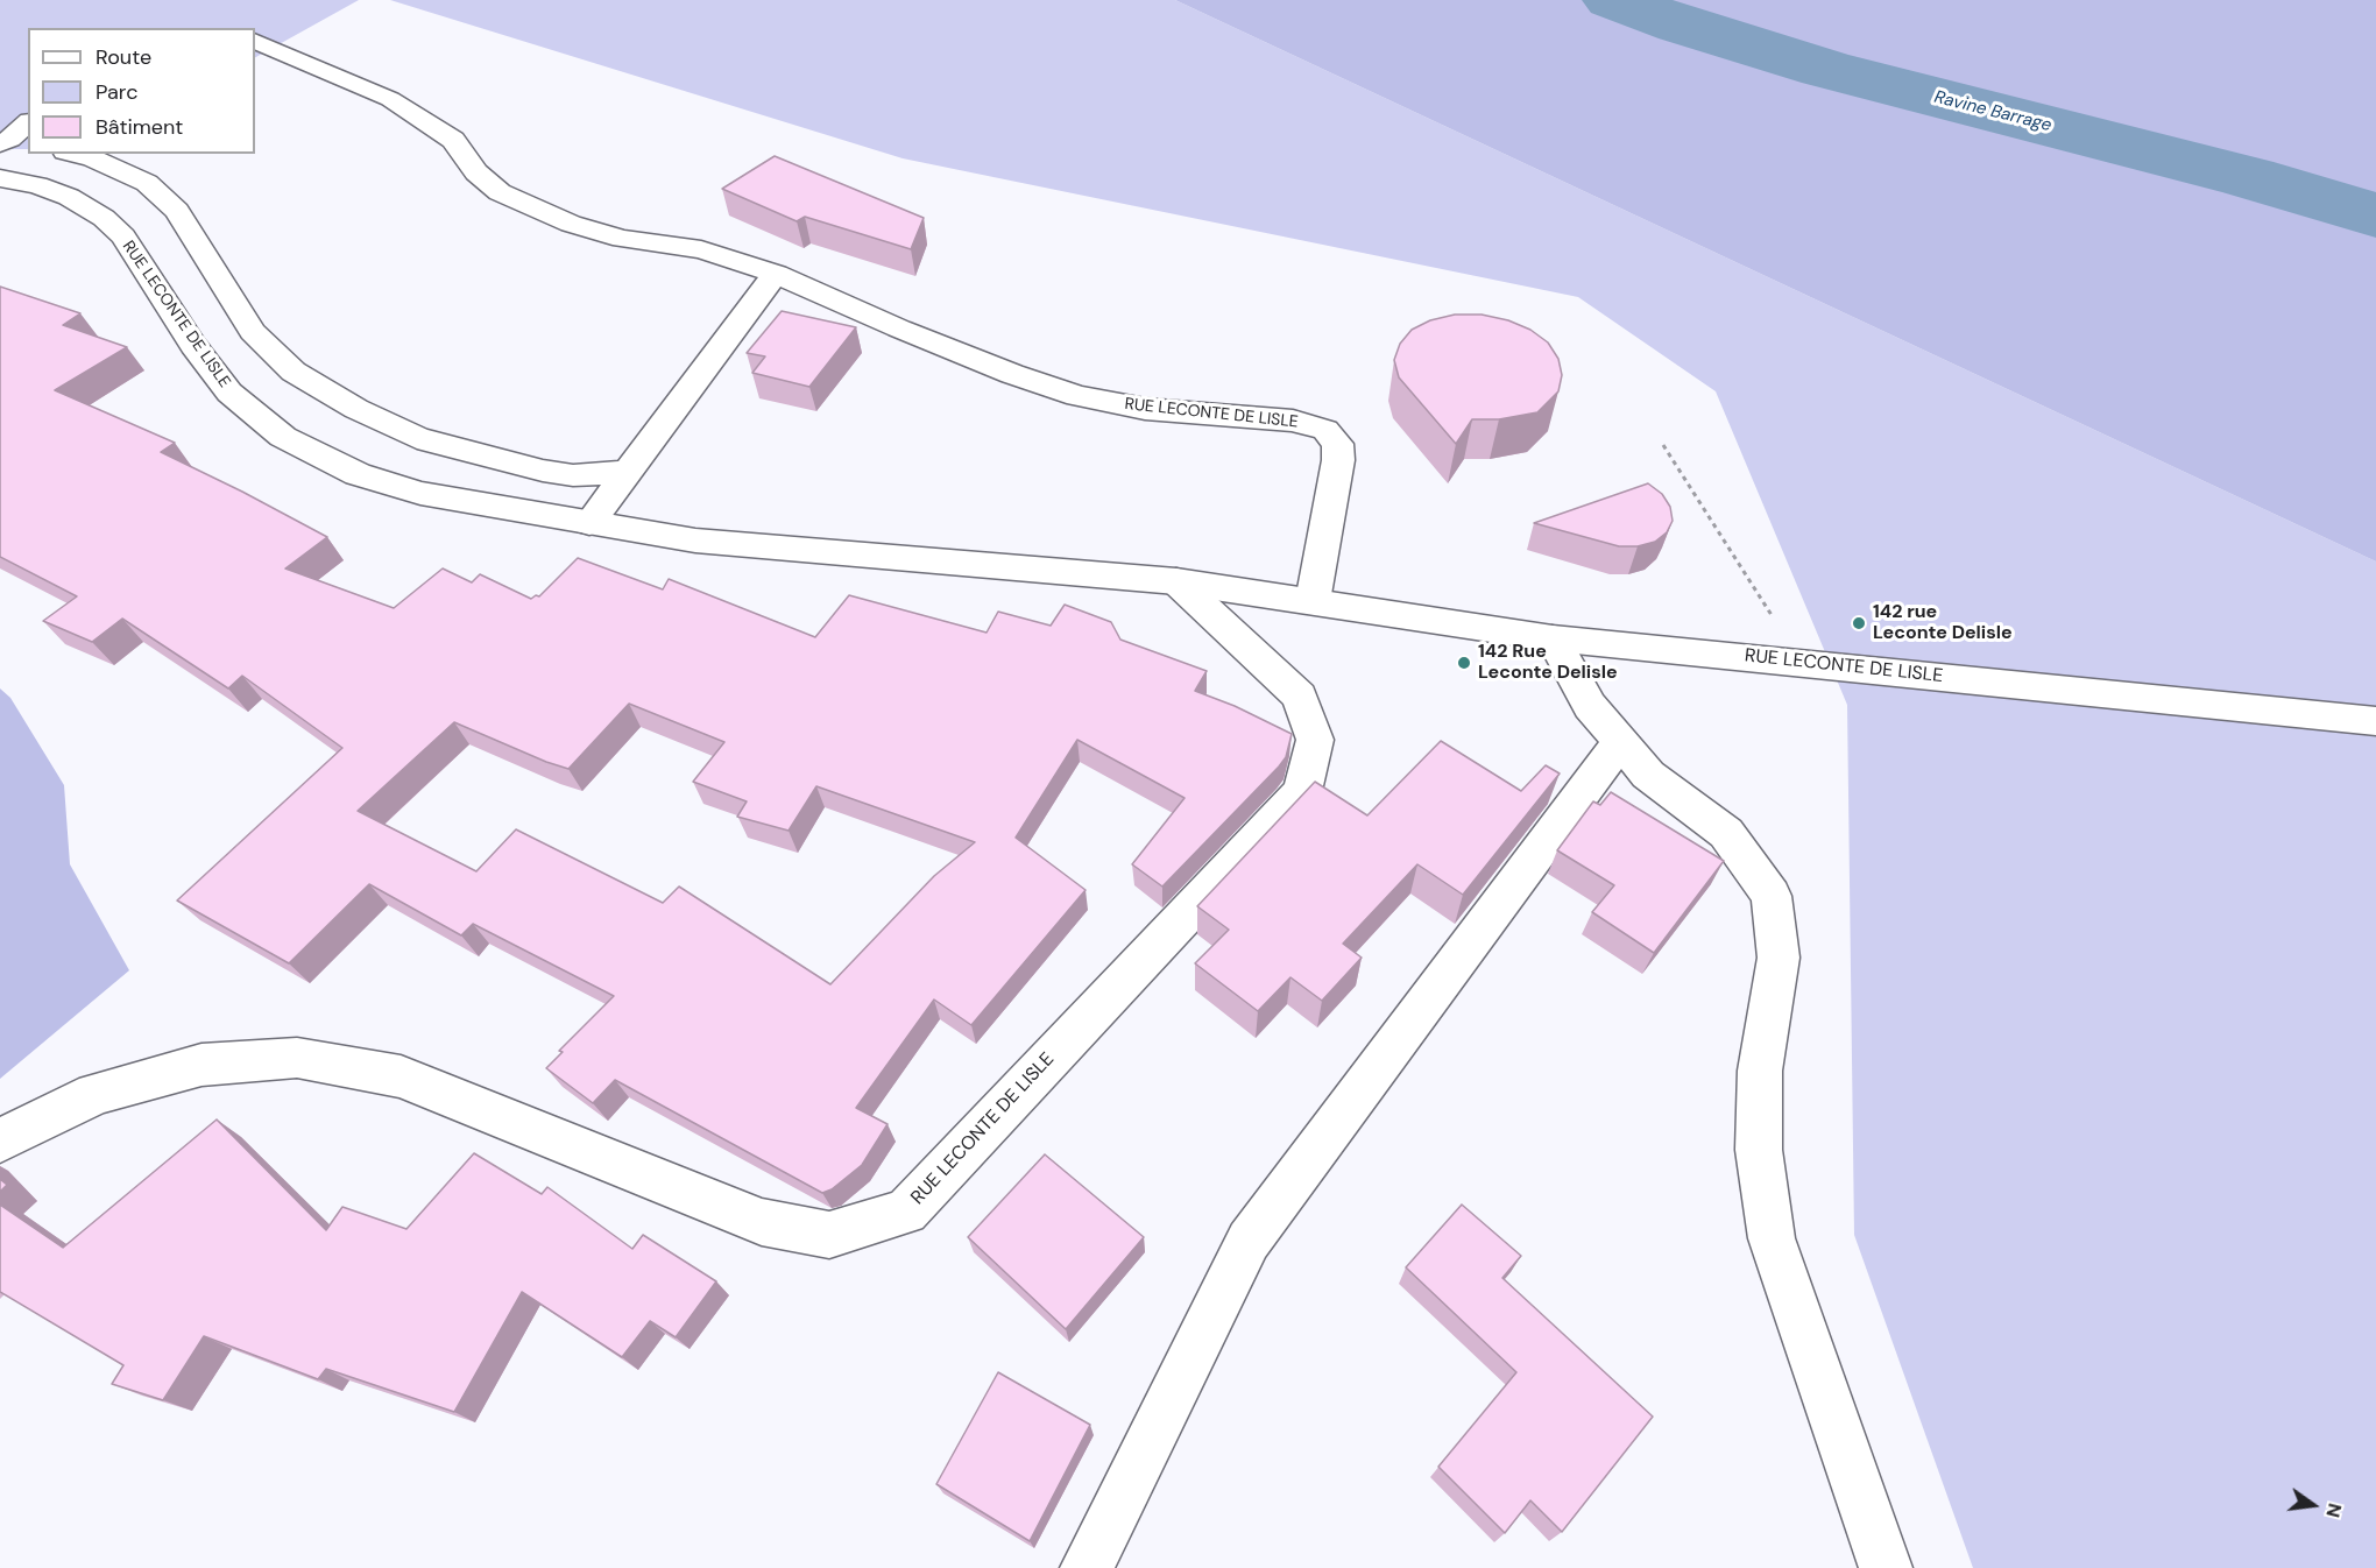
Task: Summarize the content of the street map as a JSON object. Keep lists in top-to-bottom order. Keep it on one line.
{"streets":{"street":["RUE LECONTE DE LISLE"]},"water":["Ravine Barrage"],"places":["142 rue Leconte Delisle","142 Rue Leconte Delisle"],"legend":["Route","Parc","Bâtiment"],"north":"right"}
